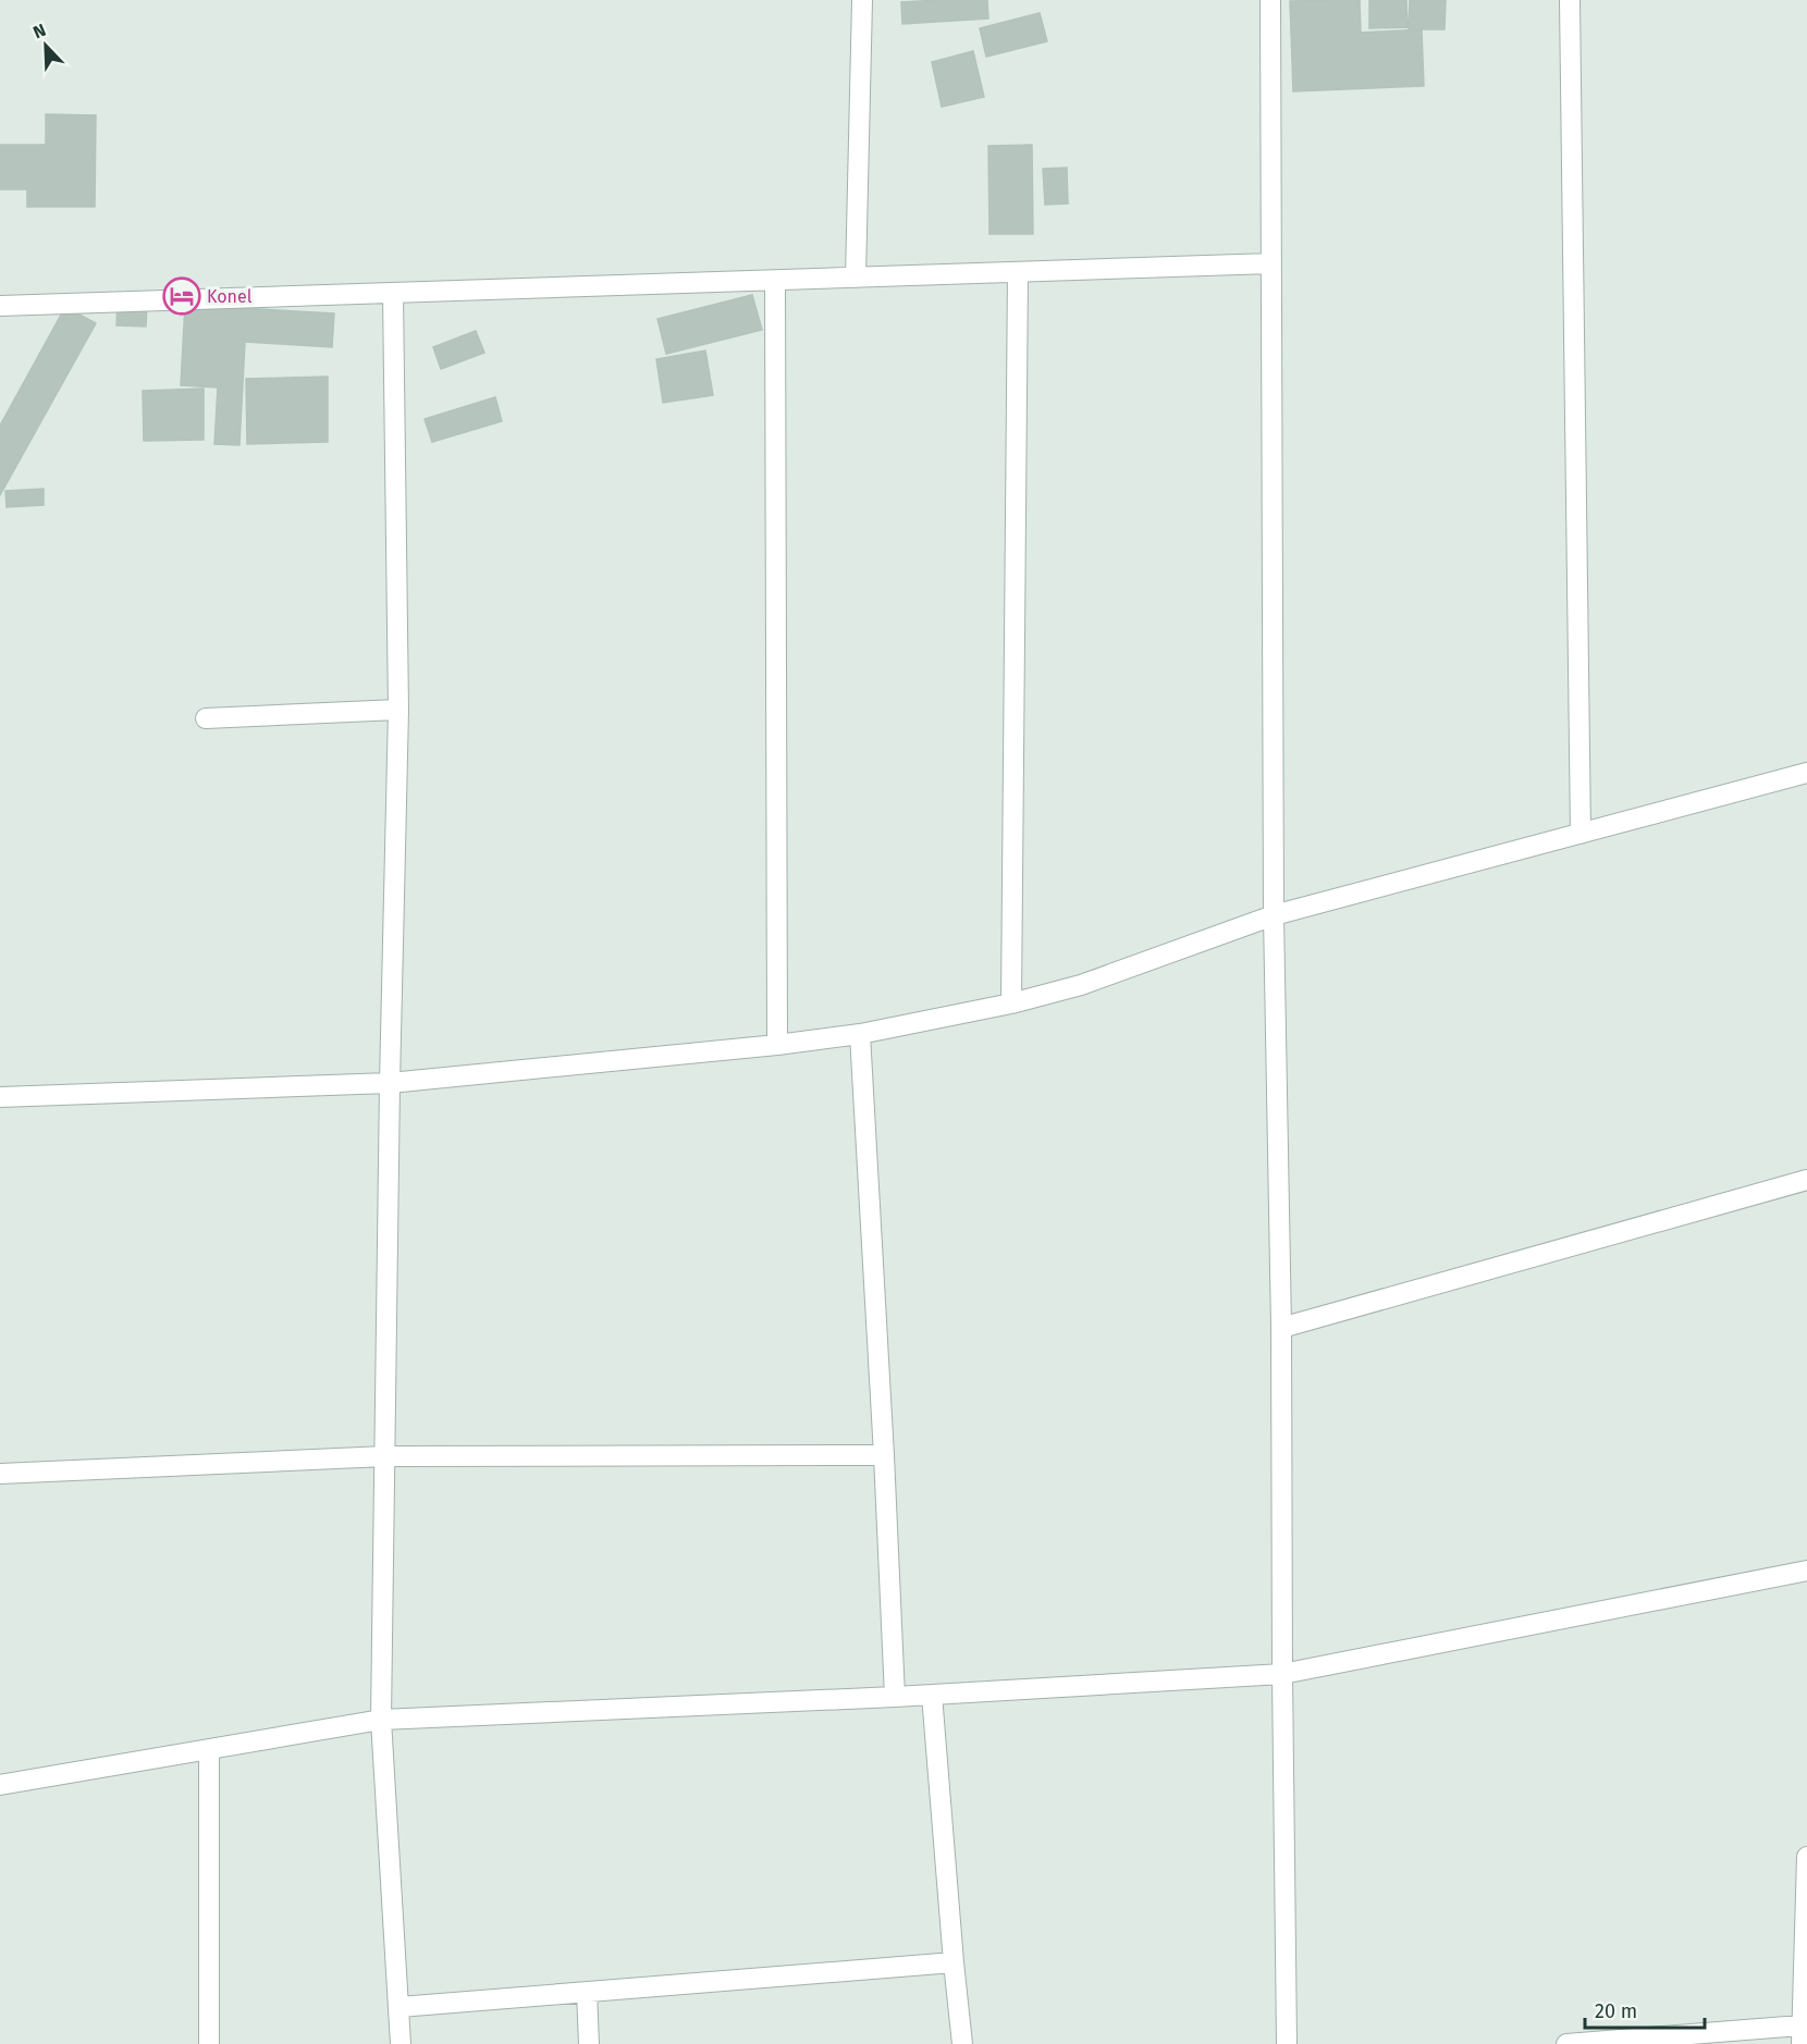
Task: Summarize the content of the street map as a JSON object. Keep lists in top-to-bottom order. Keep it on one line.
{"places":{"hotel":["Konel"]},"scale_bar":"20 m","north":"top left"}
